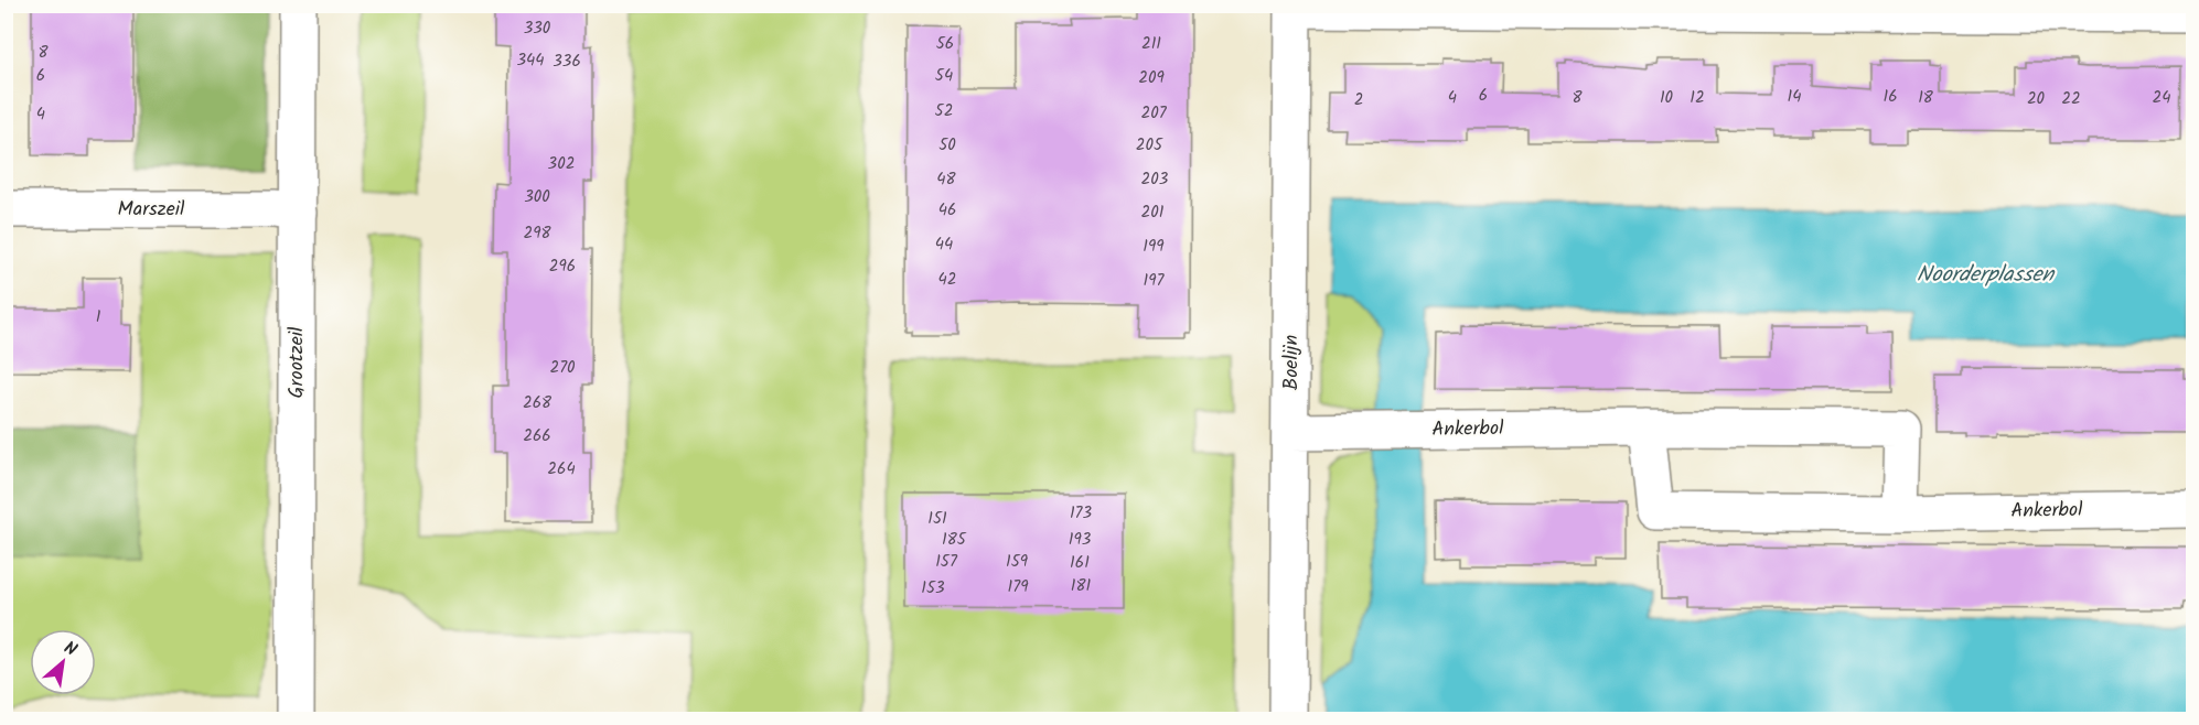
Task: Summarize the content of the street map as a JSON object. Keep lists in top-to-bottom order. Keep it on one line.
{"streets":{"street":["Marszeil","Grootzeil","Boelijn","Ankerbol"]},"crossings":[["Marszeil","Grootzeil"],["Boelijn","Ankerbol"]],"water":["Noorderplassen"],"house_numbers":["330","56","211","8","344","336","6","54","209","6","14","16","4","8","10","12","18","24","20","22","2","52","207","4","50","205","302","48","203","300","46","201","298","44","199","296","42","197","1","270","268","266","264","173","151","185","193","157","159","161","181","179","153"],"north":"top right"}
